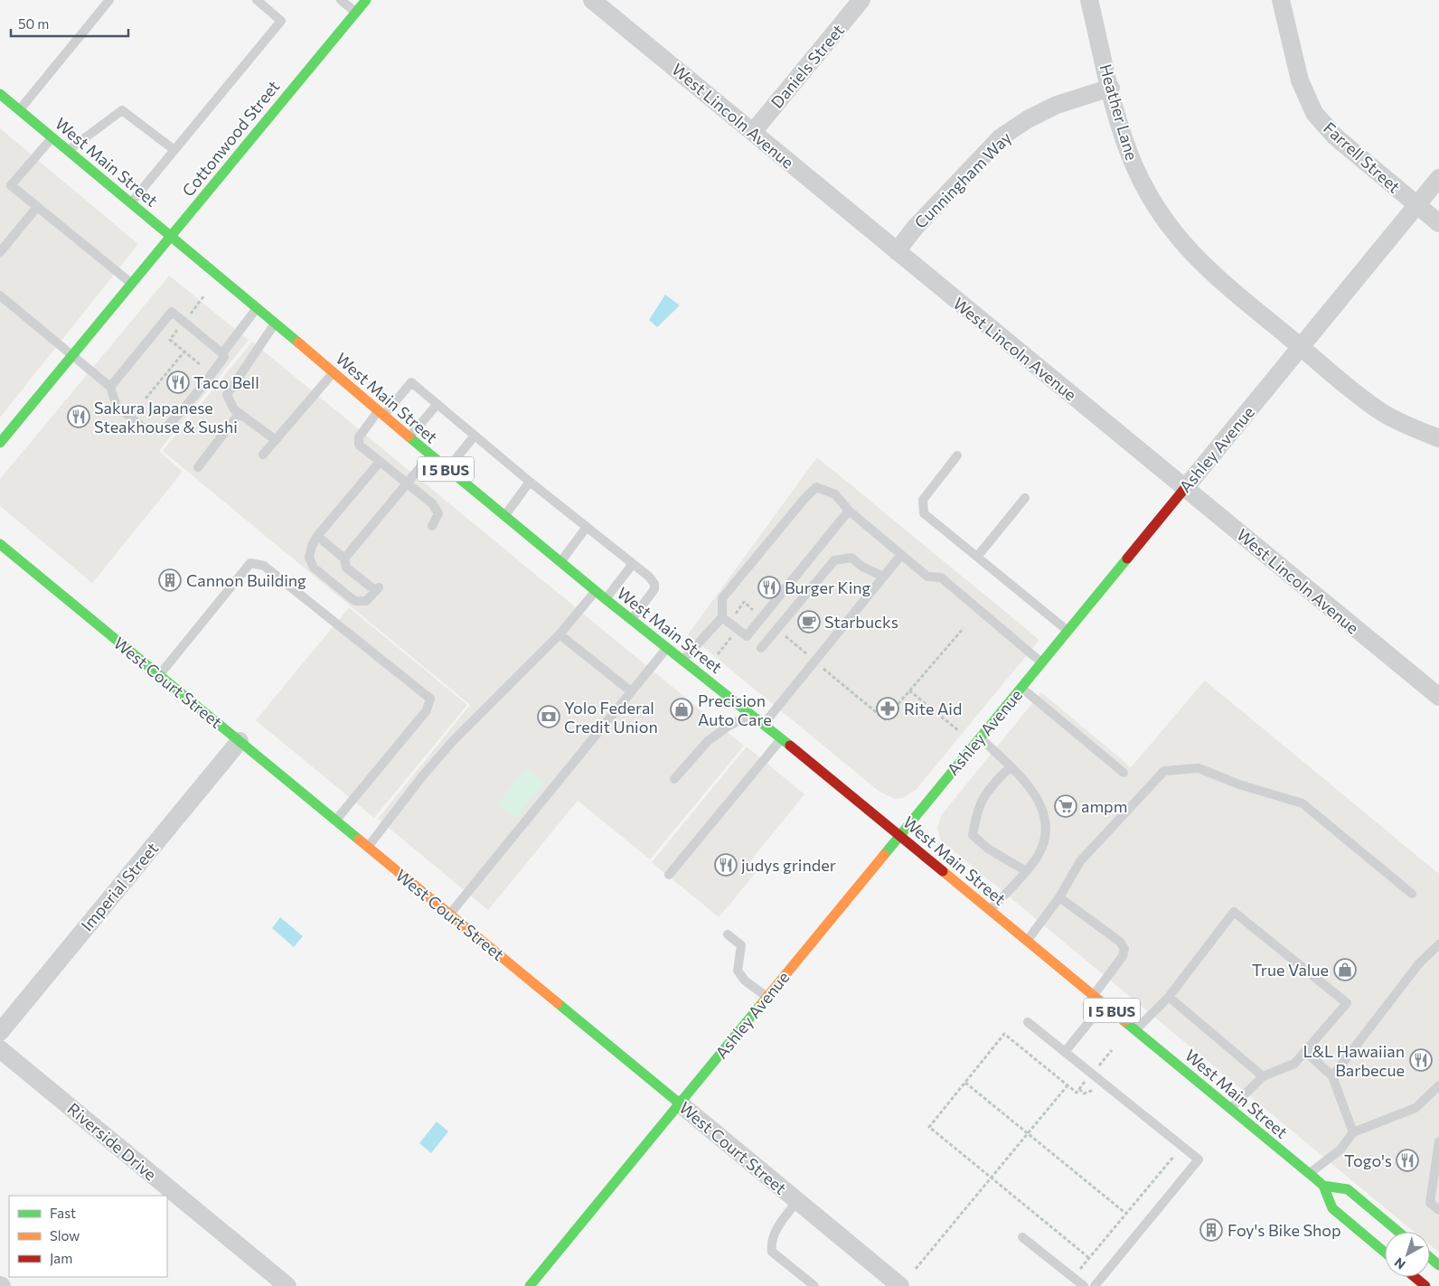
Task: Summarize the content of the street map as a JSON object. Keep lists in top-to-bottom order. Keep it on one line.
{"streets":{"street":["Daniels Street","Heather Lane","West Lincoln Avenue","Cottonwood Street","Farrell Street","West Main Street","Cunningham Way","Ashley Avenue","I 5 BUS","West Court Street","Imperial Street","Riverside Drive"]},"crossings":[["Daniels Street","West Lincoln Avenue"],["Heather Lane","Cunningham Way"],["Heather Lane","Ashley Avenue"],["West Lincoln Avenue","Cunningham Way"],["West Lincoln Avenue","Ashley Avenue"],["Cottonwood Street","West Main Street"],["Farrell Street","Ashley Avenue"],["West Main Street","Ashley Avenue"],["Ashley Avenue","West Court Street"],["West Court Street","Imperial Street"]],"places":{"restaurant":["Taco Bell","Sakura Japanese Steakhouse & Sushi","Burger King","judys grinder","L&L Hawaiian Barbecue","Togo's"],"building":["Cannon Building","Foy's Bike Shop"],"cafe":["Starbucks"],"pharmacy":["Rite Aid"],"shop":["Precision Auto Care","True Value"],"bank":["Yolo Federal Credit Union"],"supermarket":["ampm"]},"legend":["Fast","Slow","Jam"],"scale_bar":"50 m","north":"bottom left"}
